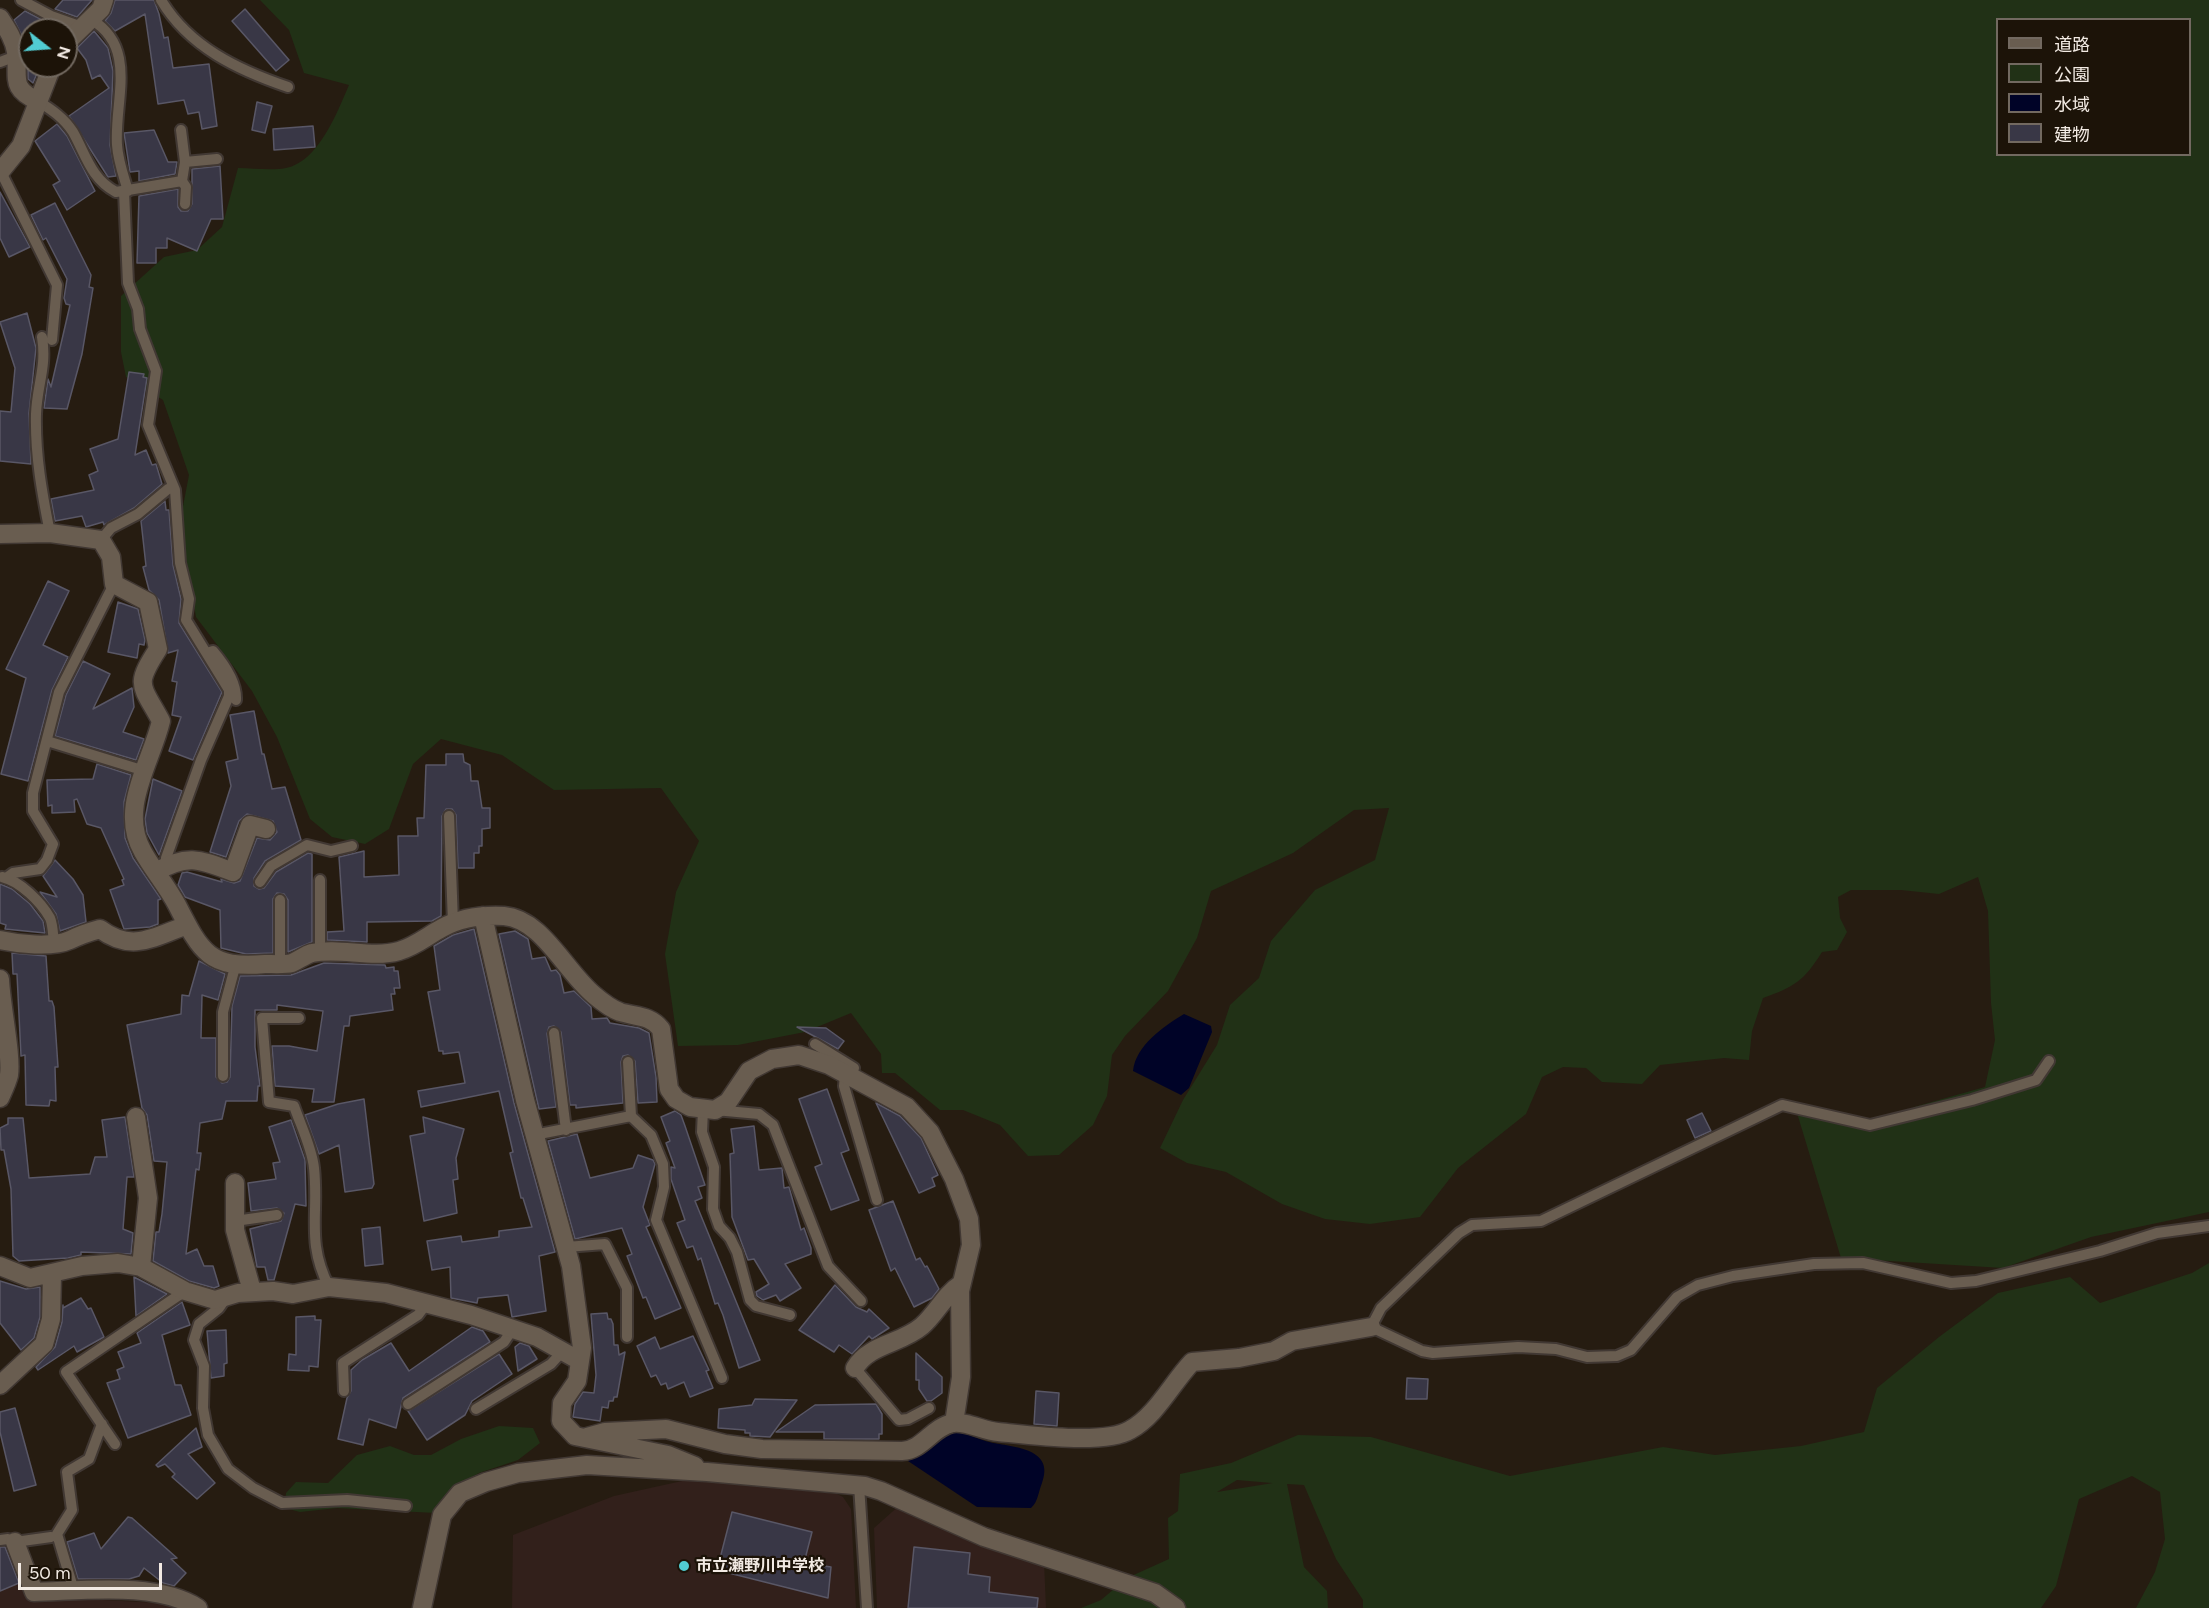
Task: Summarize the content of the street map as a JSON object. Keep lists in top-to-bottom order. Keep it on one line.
{"places":["市立瀬野川中学校"],"legend":["道路","公園","水域","建物"],"scale_bar":"50 m","north":"right"}
